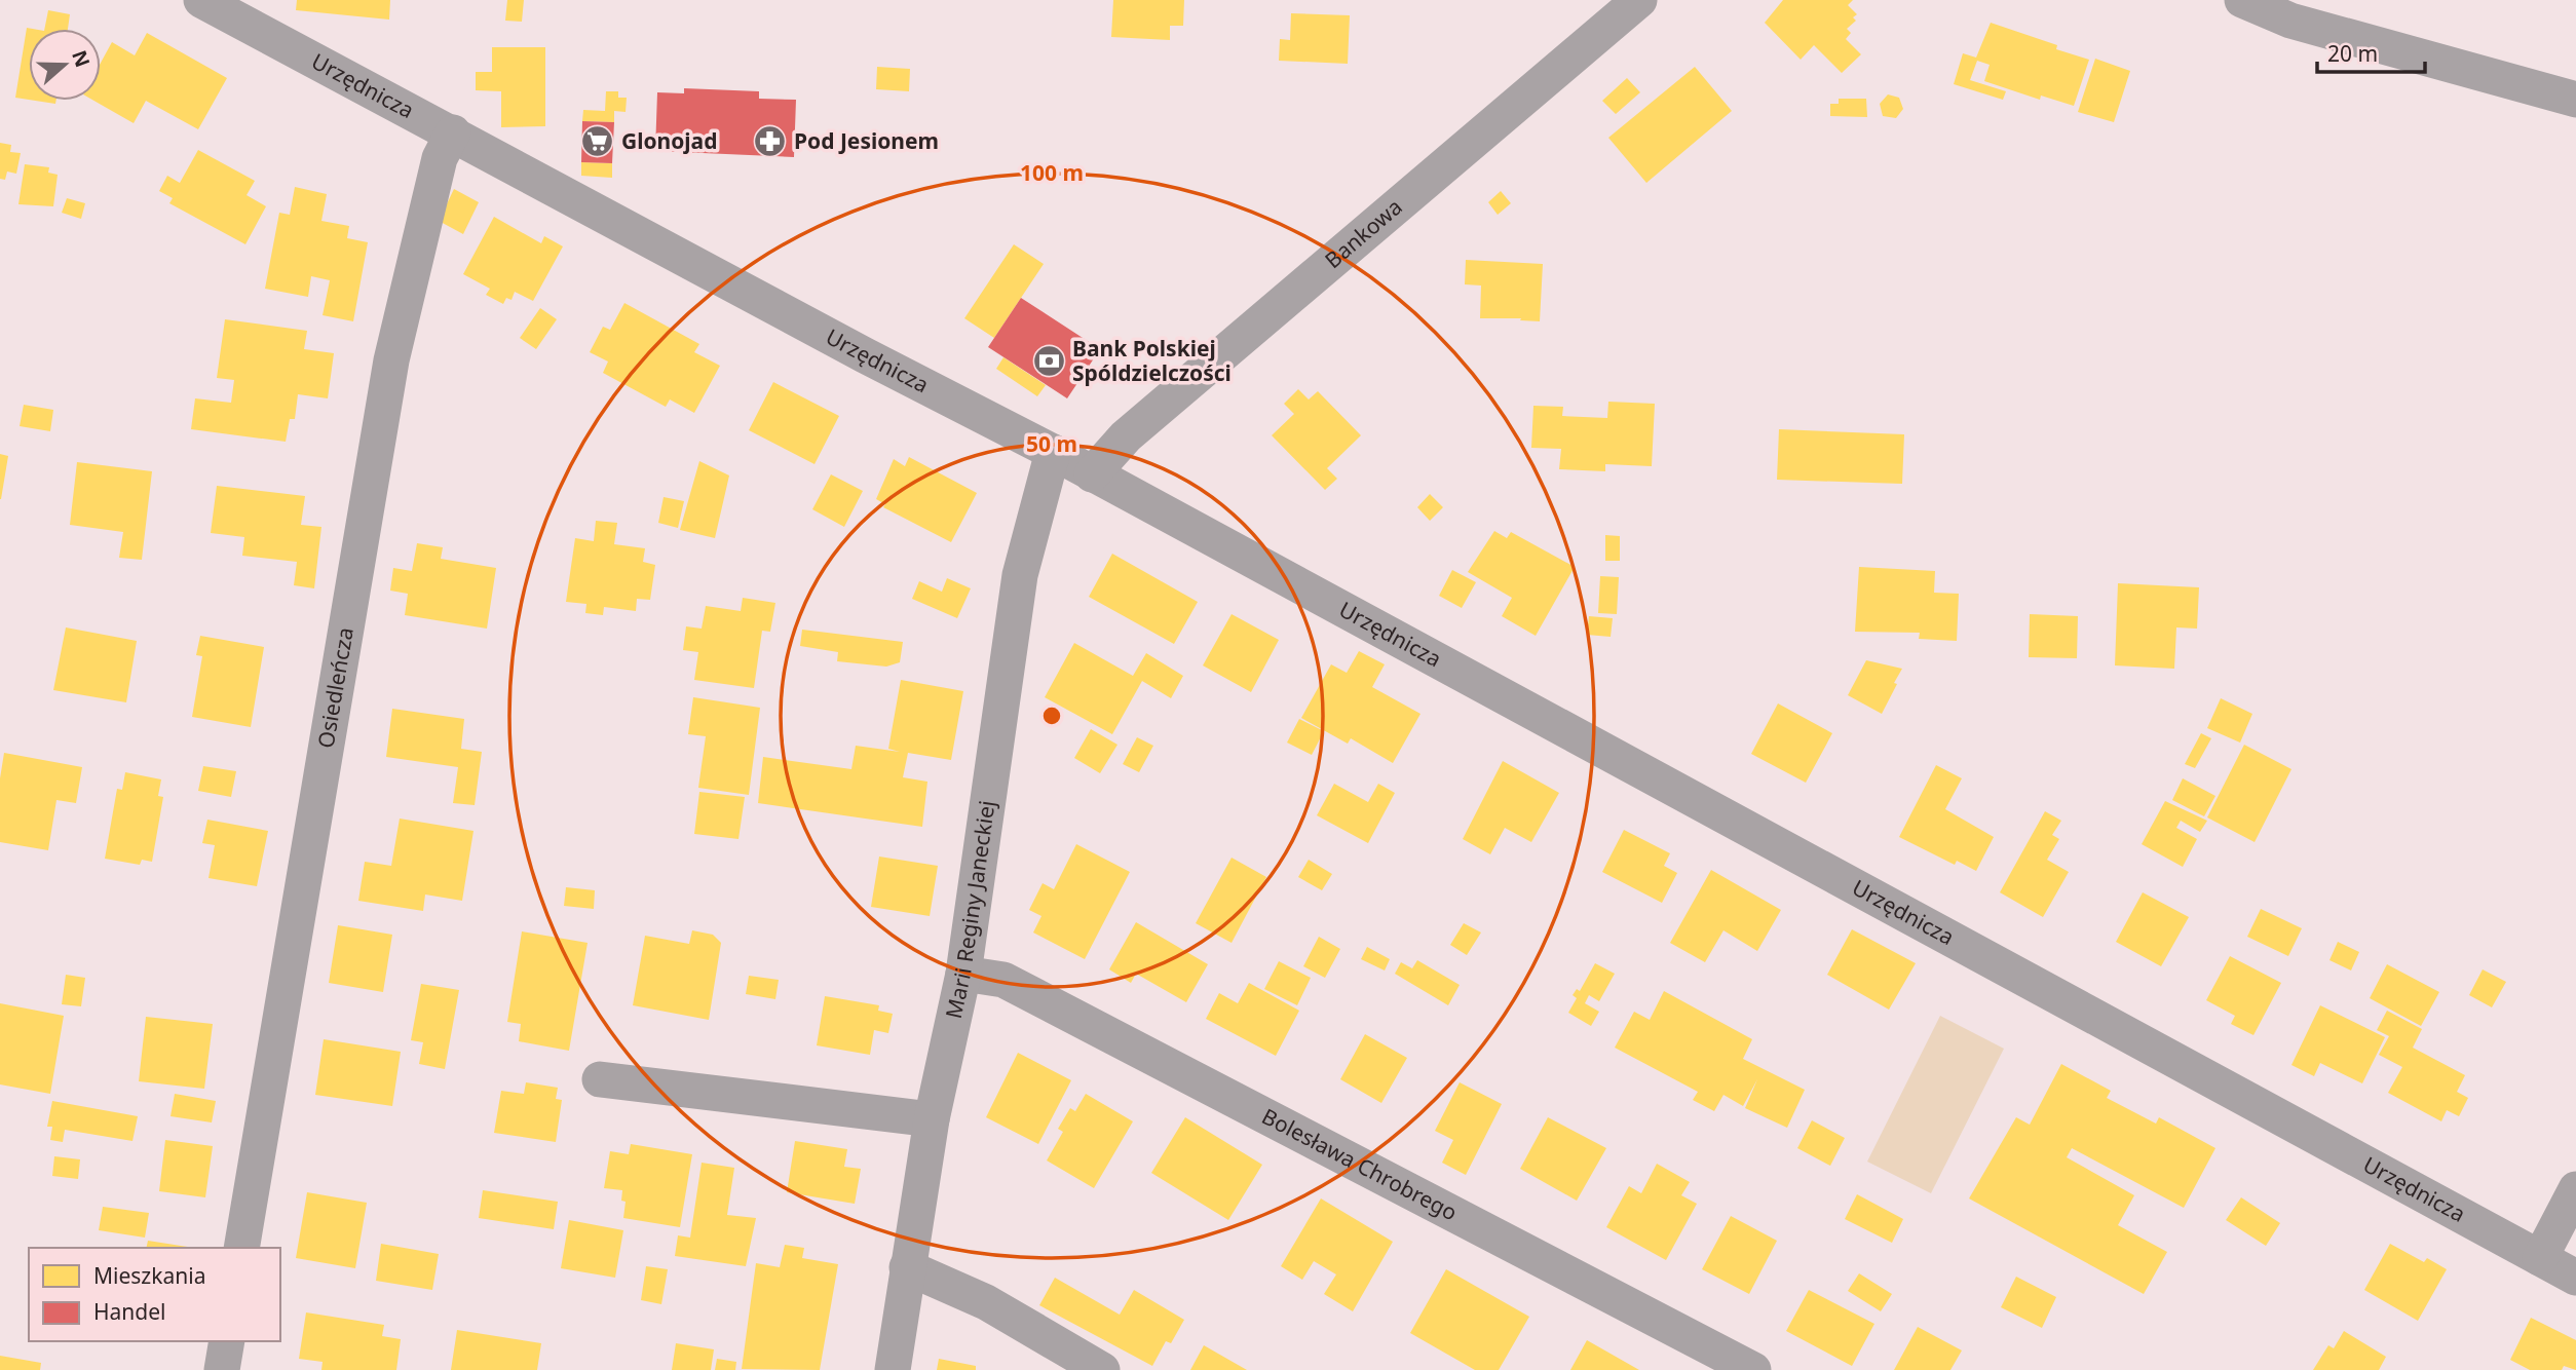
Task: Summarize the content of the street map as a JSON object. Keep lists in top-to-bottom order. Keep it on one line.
{"streets":{"street":["Urzędnicza","Bankowa","Osiedleńcza","Marii Reginy Janeckiej","Bolesława Chrobrego"]},"crossings":[["Urzędnicza","Bankowa"],["Urzędnicza","Osiedleńcza"],["Urzędnicza","Marii Reginy Janeckiej"],["Marii Reginy Janeckiej","Bolesława Chrobrego"]],"places":{"supermarket":["Glonojad"],"pharmacy":["Pod Jesionem"],"bank":["Bank Polskiej Spóldzielczości"]},"legend":["Mieszkania","Handel"],"scale_bar":"20 m","north":"right","rings":["100 m","50 m"]}
